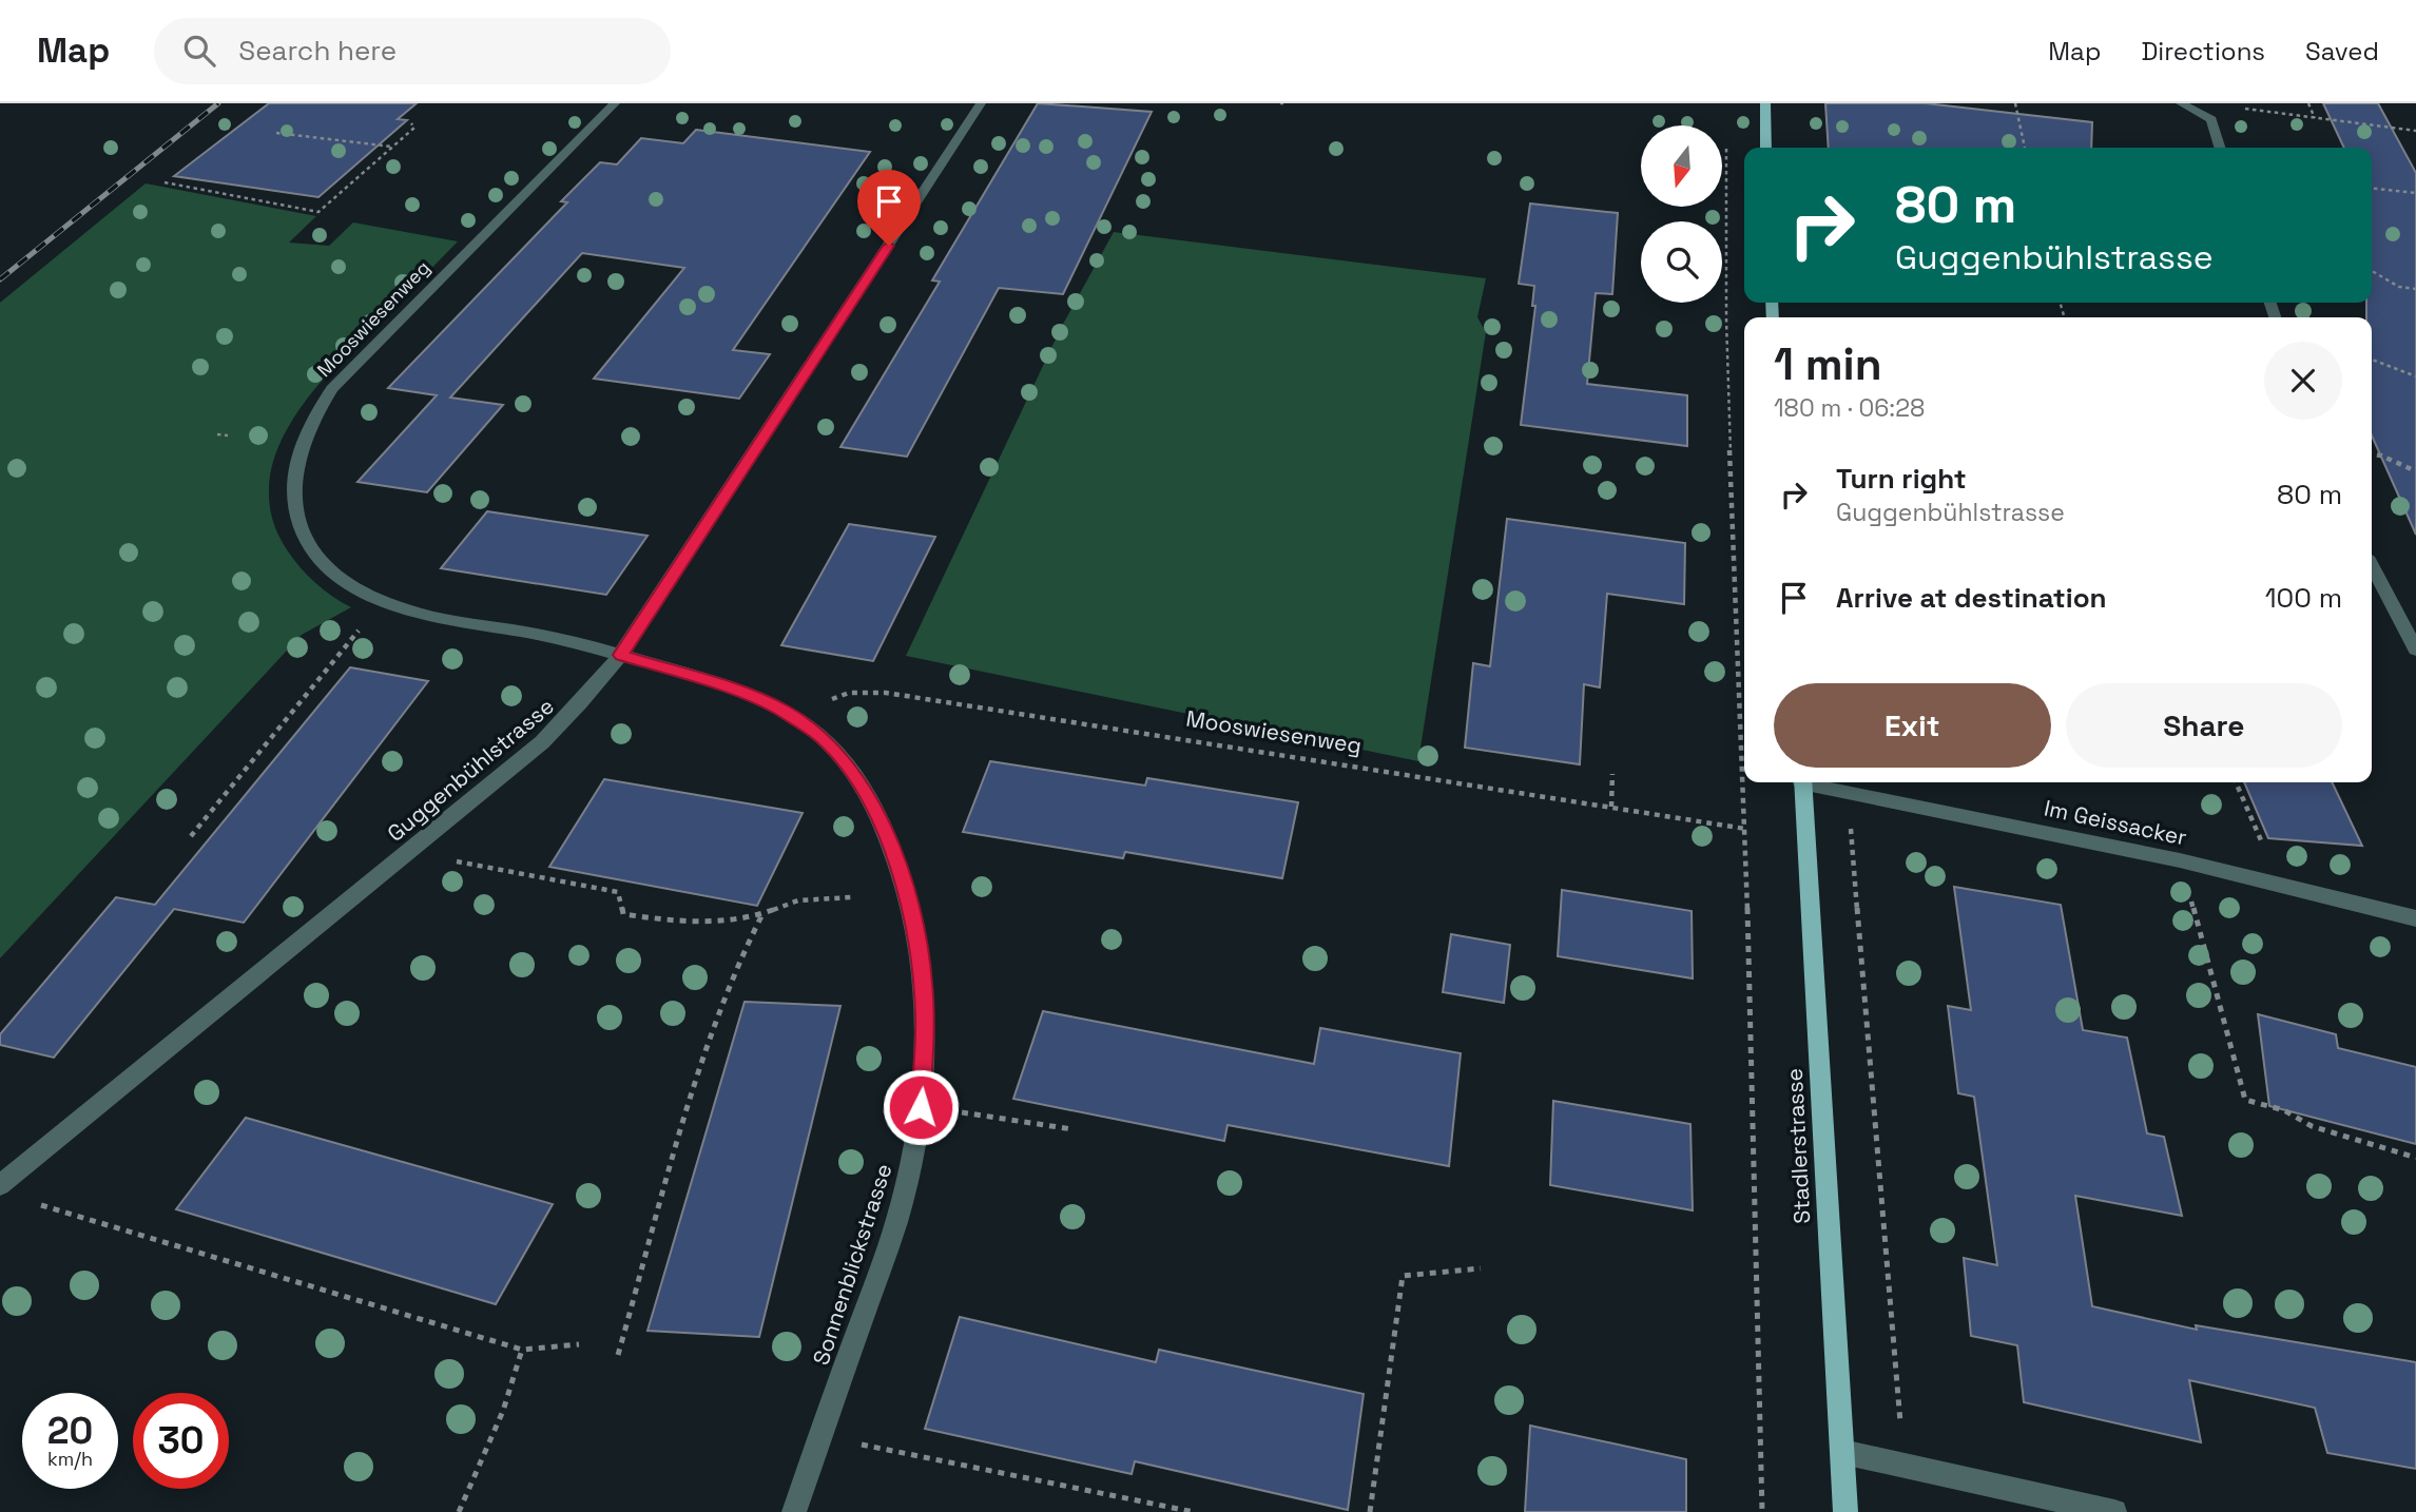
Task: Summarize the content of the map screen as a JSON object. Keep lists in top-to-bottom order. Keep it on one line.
{"streets":{"main road":["Stadlerstrasse"],"street":["Mooswiesenweg","Guggenbühlstrasse","Im Geissacker","Sonnenblickstrasse"]},"crossings":[["Mooswiesenweg","Guggenbühlstrasse"],["Mooswiesenweg","Sonnenblickstrasse"],["Guggenbühlstrasse","Sonnenblickstrasse"]],"north":"bottom","page":{"header":"Map","search":"Search here","nav":["Map","Directions","Saved"],"turn":["80 m","Guggenbühlstrasse"],"heading":["1 min","180 m · 06:28"],"list":[{"name":"Turn right","note":"Guggenbühlstrasse","value":"80 m"},{"name":"Arrive at destination","value":"100 m"}],"buttons":["Exit","Share"],"speed":"20 km/h","limit":"30"}}
